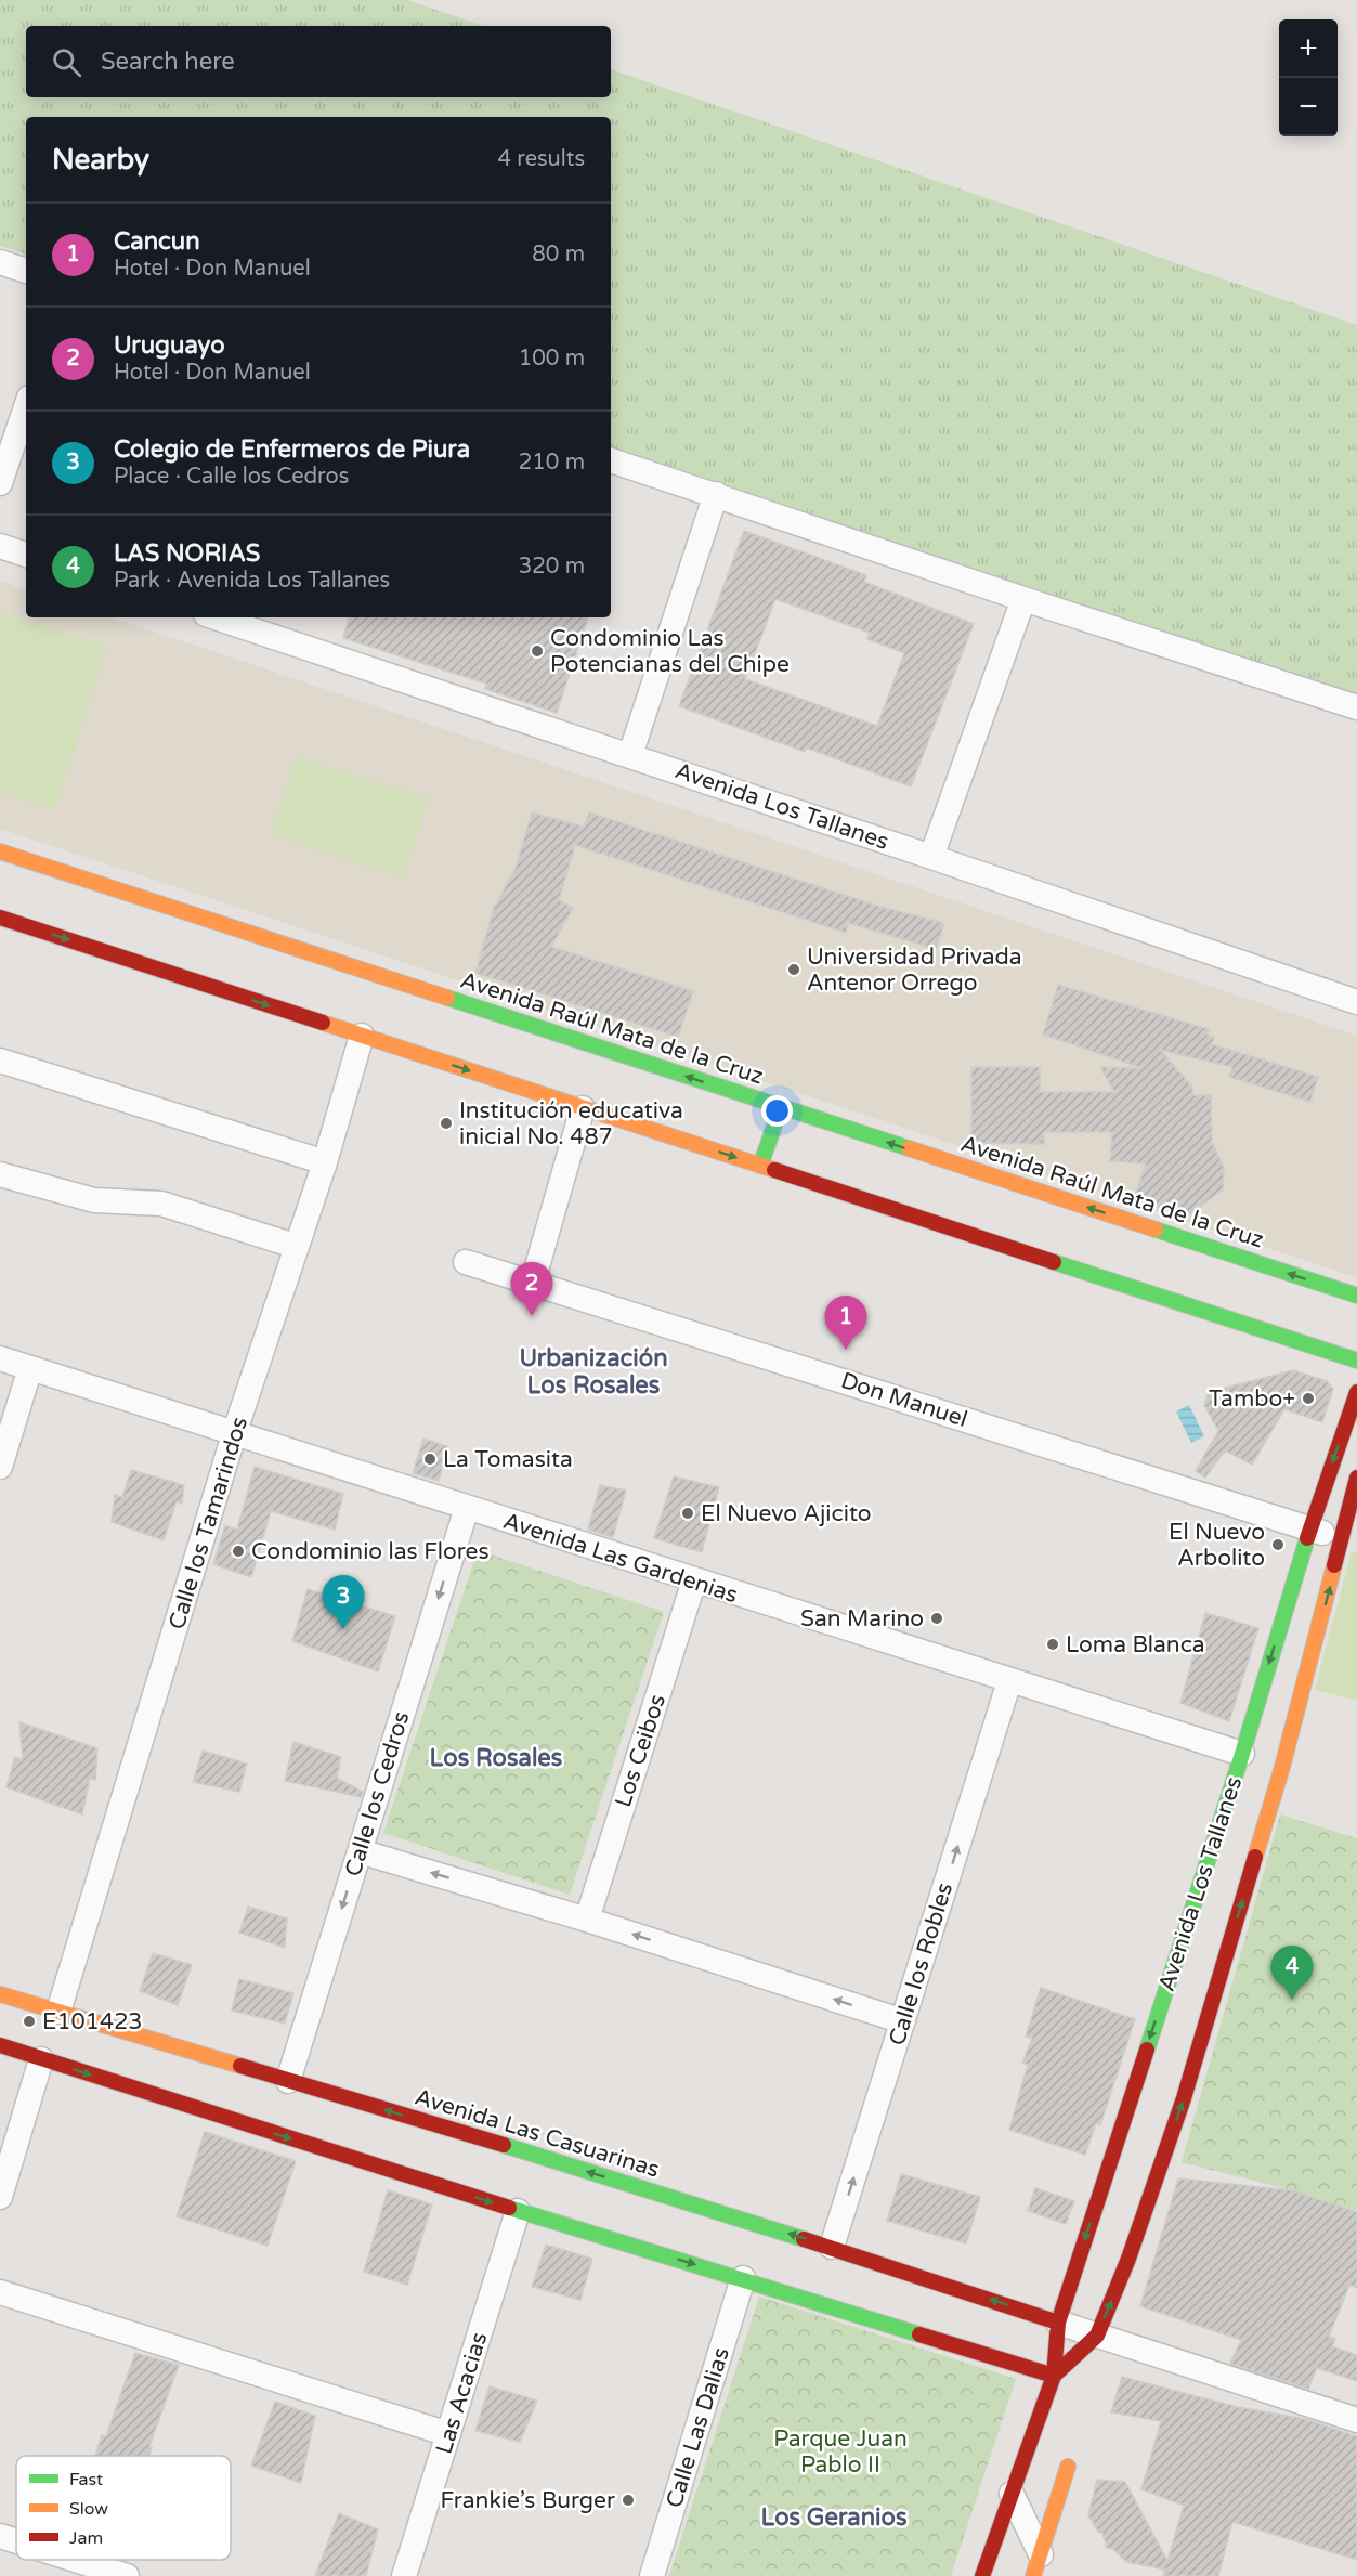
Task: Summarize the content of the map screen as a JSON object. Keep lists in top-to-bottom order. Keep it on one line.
{"streets":{"main road":["Avenida Los Tallanes","Avenida Raúl Mata de la Cruz","Avenida Las Casuarinas"],"street":["Don Manuel","Calle los Tamarindos","Avenida Las Gardenias","Los Ceibos","Calle los Cedros","Calle los Robles","Las Acacias","Calle Las Dalias"]},"crossings":[["Avenida Los Tallanes","Don Manuel"],["Avenida Los Tallanes","Avenida Las Gardenias"],["Avenida Los Tallanes","Avenida Las Casuarinas"],["Calle los Tamarindos","Avenida Las Gardenias"],["Calle los Tamarindos","Avenida Las Casuarinas"],["Avenida Las Gardenias","Los Ceibos"],["Avenida Las Gardenias","Calle los Cedros"],["Avenida Las Gardenias","Calle los Robles"],["Calle los Cedros","Avenida Las Casuarinas"],["Calle los Robles","Avenida Las Casuarinas"]],"one_way":["Calle los Cedros","Calle los Robles"],"districts":["Urbanización Los Rosales","Los Rosales","Los Geranios"],"parks":["Parque Juan Pablo II"],"places":["Condominio Las Potencianas del Chipe","Universidad Privada Antenor Orrego","Institución educativa inicial No. 487","Tambo+","La Tomasita","El Nuevo Ajicito","El Nuevo Arbolito","Condominio las Flores","San Marino","Loma Blanca","E101423","Frankie’s Burger"],"legend":["Fast","Slow","Jam"],"page":{"map_buttons":["+","−"],"search":"Search here","heading":["Nearby","4 results"],"list":[{"mark":"1","name":"Cancun","note":"Hotel · Don Manuel","value":"80 m"},{"mark":"2","name":"Uruguayo","note":"Hotel · Don Manuel","value":"100 m"},{"mark":"3","name":"Colegio de Enfermeros de Piura","note":"Place · Calle los Cedros","value":"210 m"},{"mark":"4","name":"LAS NORIAS","note":"Park · Avenida Los Tallanes","value":"320 m"}],"pins":["2","1","3","4"]}}
